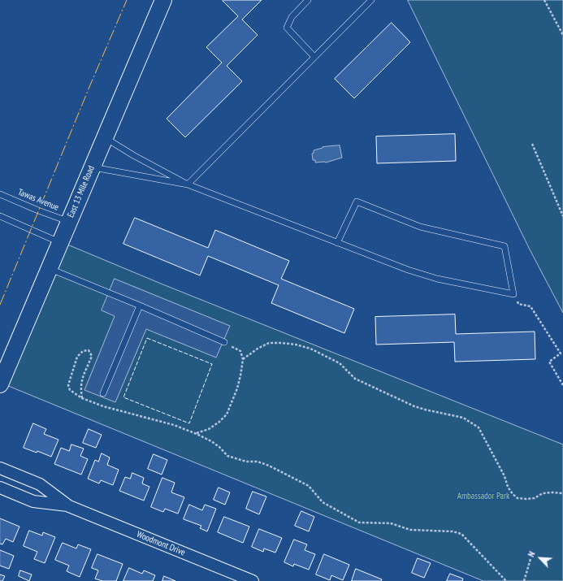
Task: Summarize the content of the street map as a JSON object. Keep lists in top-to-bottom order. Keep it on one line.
{"streets":{"main road":["East 13 Mile Road"],"street":["Woodmont Drive"],"lane":["Tawas Avenue"]},"crossings":[["East 13 Mile Road","Tawas Avenue"]],"parks":["Ambassador Park"],"north":"top left"}
